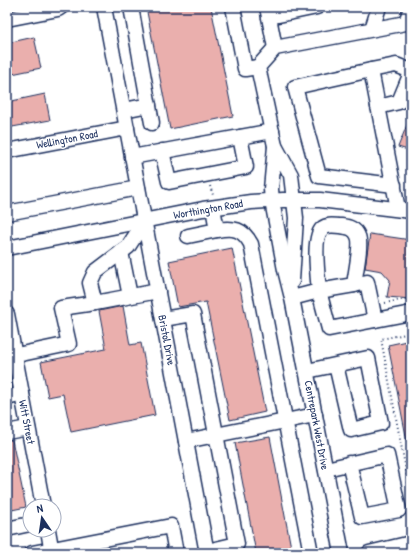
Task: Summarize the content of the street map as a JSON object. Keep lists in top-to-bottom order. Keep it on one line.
{"streets":{"street":["Wellington Road","Worthington Road","Bristol Drive","Witt Street","Centrepark West Drive"]},"crossings":[["Wellington Road","Bristol Drive"],["Worthington Road","Bristol Drive"],["Worthington Road","Centrepark West Drive"]],"north":"top"}
